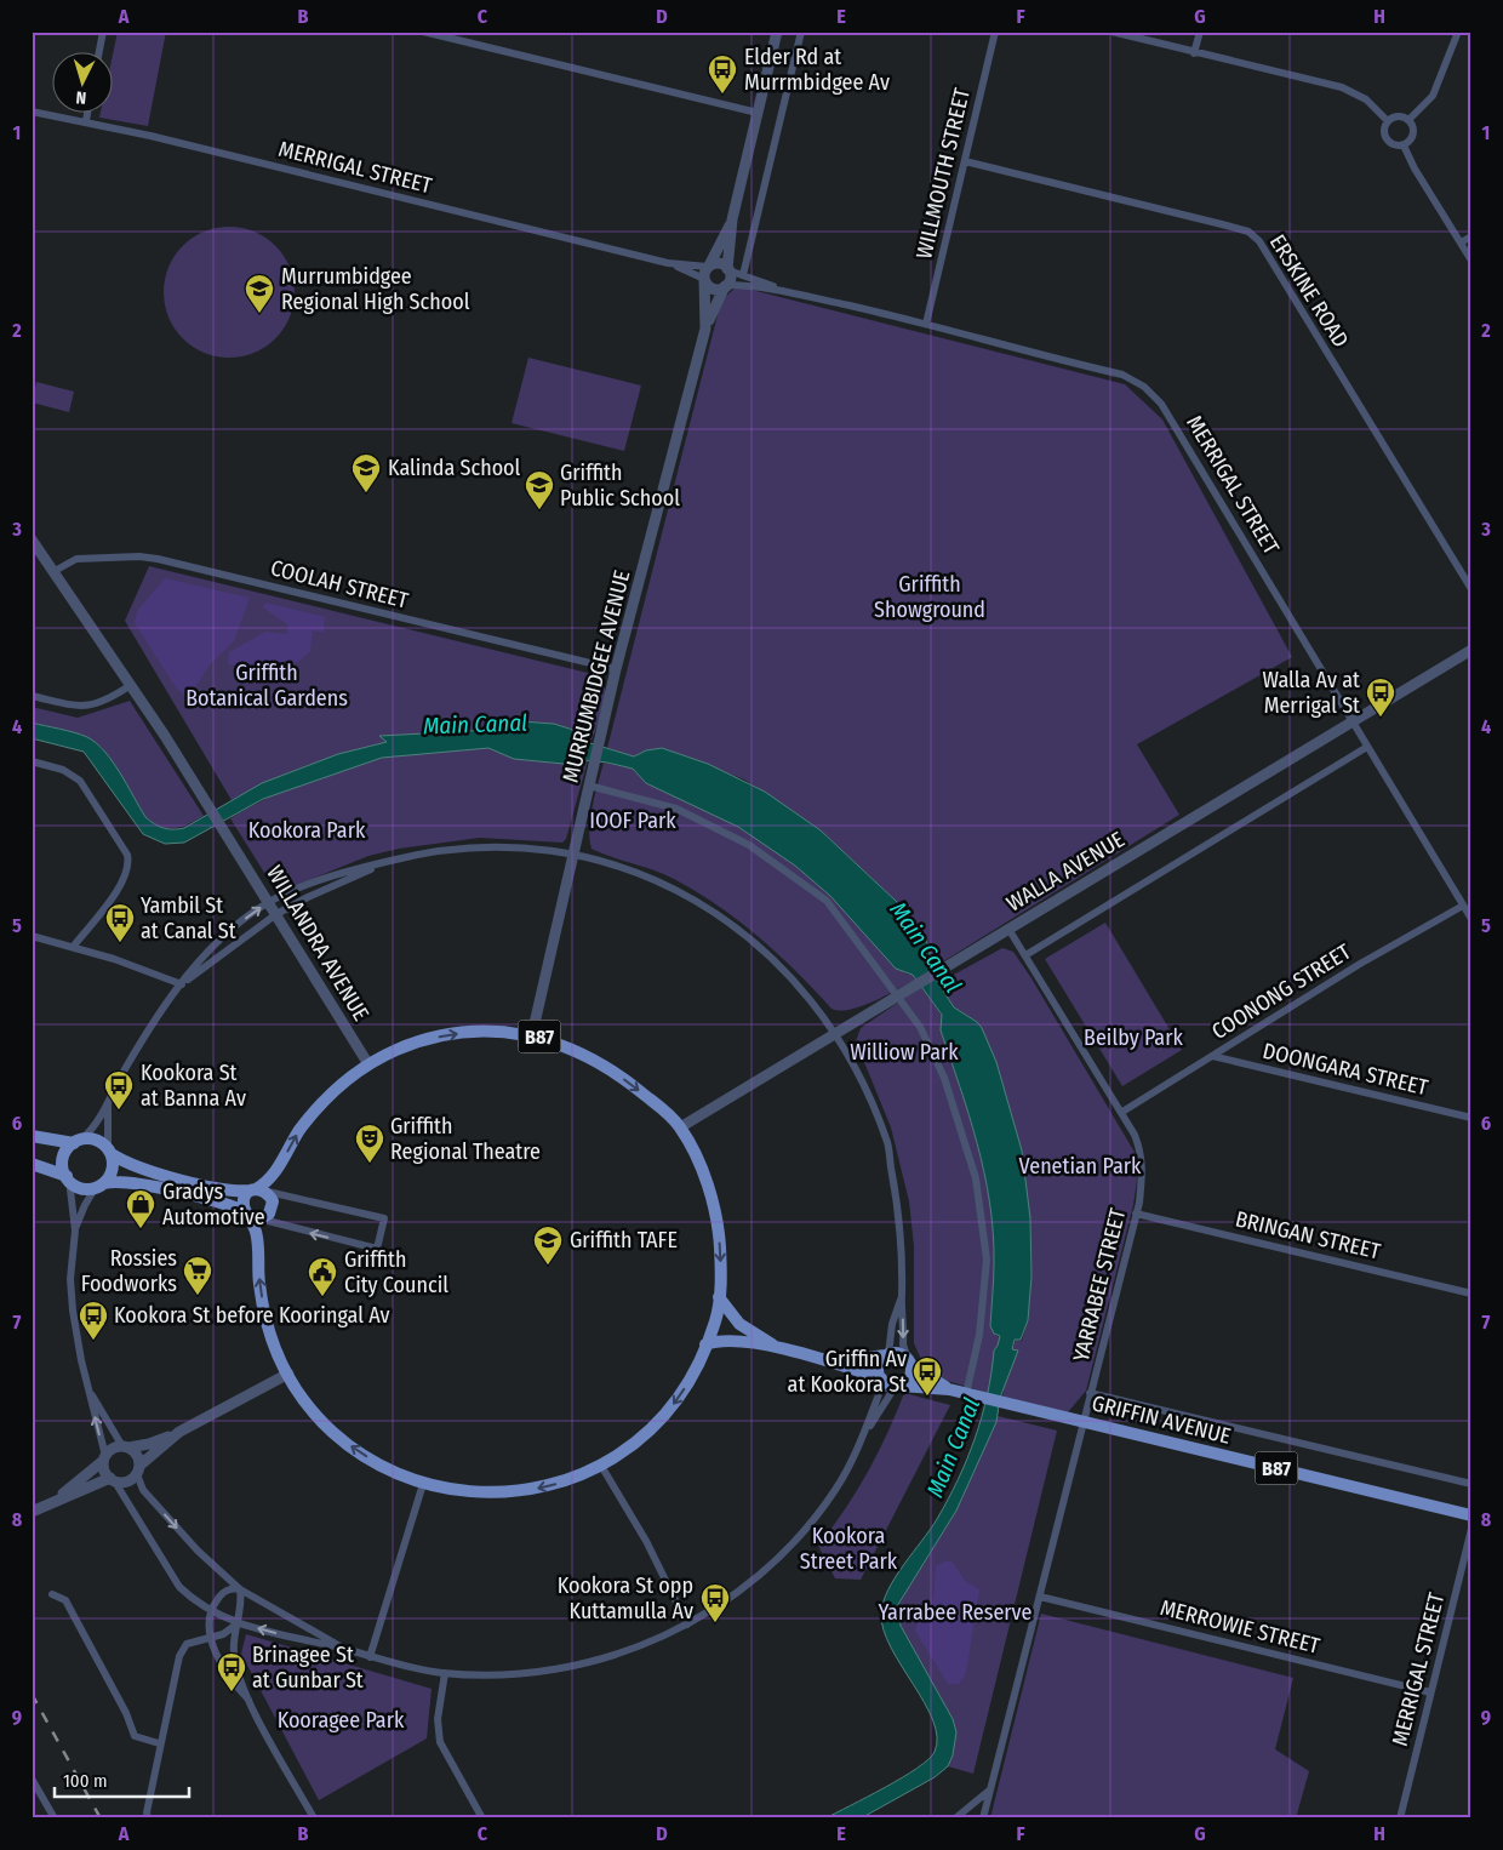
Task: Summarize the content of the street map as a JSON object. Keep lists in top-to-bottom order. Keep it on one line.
{"streets":{"main road":["B87","GRIFFIN AVENUE"],"street":["MERRIGAL STREET","WILLMOUTH STREET","ERSKINE ROAD","COOLAH STREET","MURRUMBIDGEE AVENUE","WALLA AVENUE","WILLANDRA AVENUE","COONONG STREET","DOONGARA STREET","BRINGAN STREET","YARRABEE STREET","MERROWIE STREET"]},"crossings":[["MERRIGAL STREET","WILLMOUTH STREET"],["MERRIGAL STREET","MURRUMBIDGEE AVENUE"],["MERRIGAL STREET","WALLA AVENUE"],["MERRIGAL STREET","COONONG STREET"],["MERRIGAL STREET","MERROWIE STREET"],["WILLMOUTH STREET","ERSKINE ROAD"],["COOLAH STREET","MURRUMBIDGEE AVENUE"],["COOLAH STREET","WILLANDRA AVENUE"],["MURRUMBIDGEE AVENUE","B87"],["WALLA AVENUE","B87"],["WALLA AVENUE","YARRABEE STREET"],["WILLANDRA AVENUE","B87"],["COONONG STREET","DOONGARA STREET"],["COONONG STREET","YARRABEE STREET"],["B87","GRIFFIN AVENUE"],["BRINGAN STREET","YARRABEE STREET"],["YARRABEE STREET","GRIFFIN AVENUE"],["YARRABEE STREET","MERROWIE STREET"]],"water":["Main Canal"],"parks":["Griffith Showground","Griffith Botanical Gardens","IOOF Park","Kookora Park","Beilby Park","Williow Park","Venetian Park","Kookora Street Park","Yarrabee Reserve","Kooragee Park"],"places":{"bus stop":["Elder Rd at Murrmbidgee Av","Walla Av at Merrigal St","Yambil St at Canal St","Kookora St at Banna Av","Kookora St before Kooringal Av","Griffin Av at Kookora St","Kookora St opp Kuttamulla Av","Brinagee St at Gunbar St"],"school or university":["Murrumbidgee Regional High School","Kalinda School","Griffith Public School","Griffith TAFE"],"theatre":["Griffith Regional Theatre"],"shop":["Gradys Automotive"],"supermarket":["Rossies Foodworks"],"public building":["Griffith City Council"]},"scale_bar":"100 m","north":"bottom","grid":{"columns":["A","B","C","D","E","F","G","H"],"rows":["1","2","3","4","5","6","7","8","9"]}}
